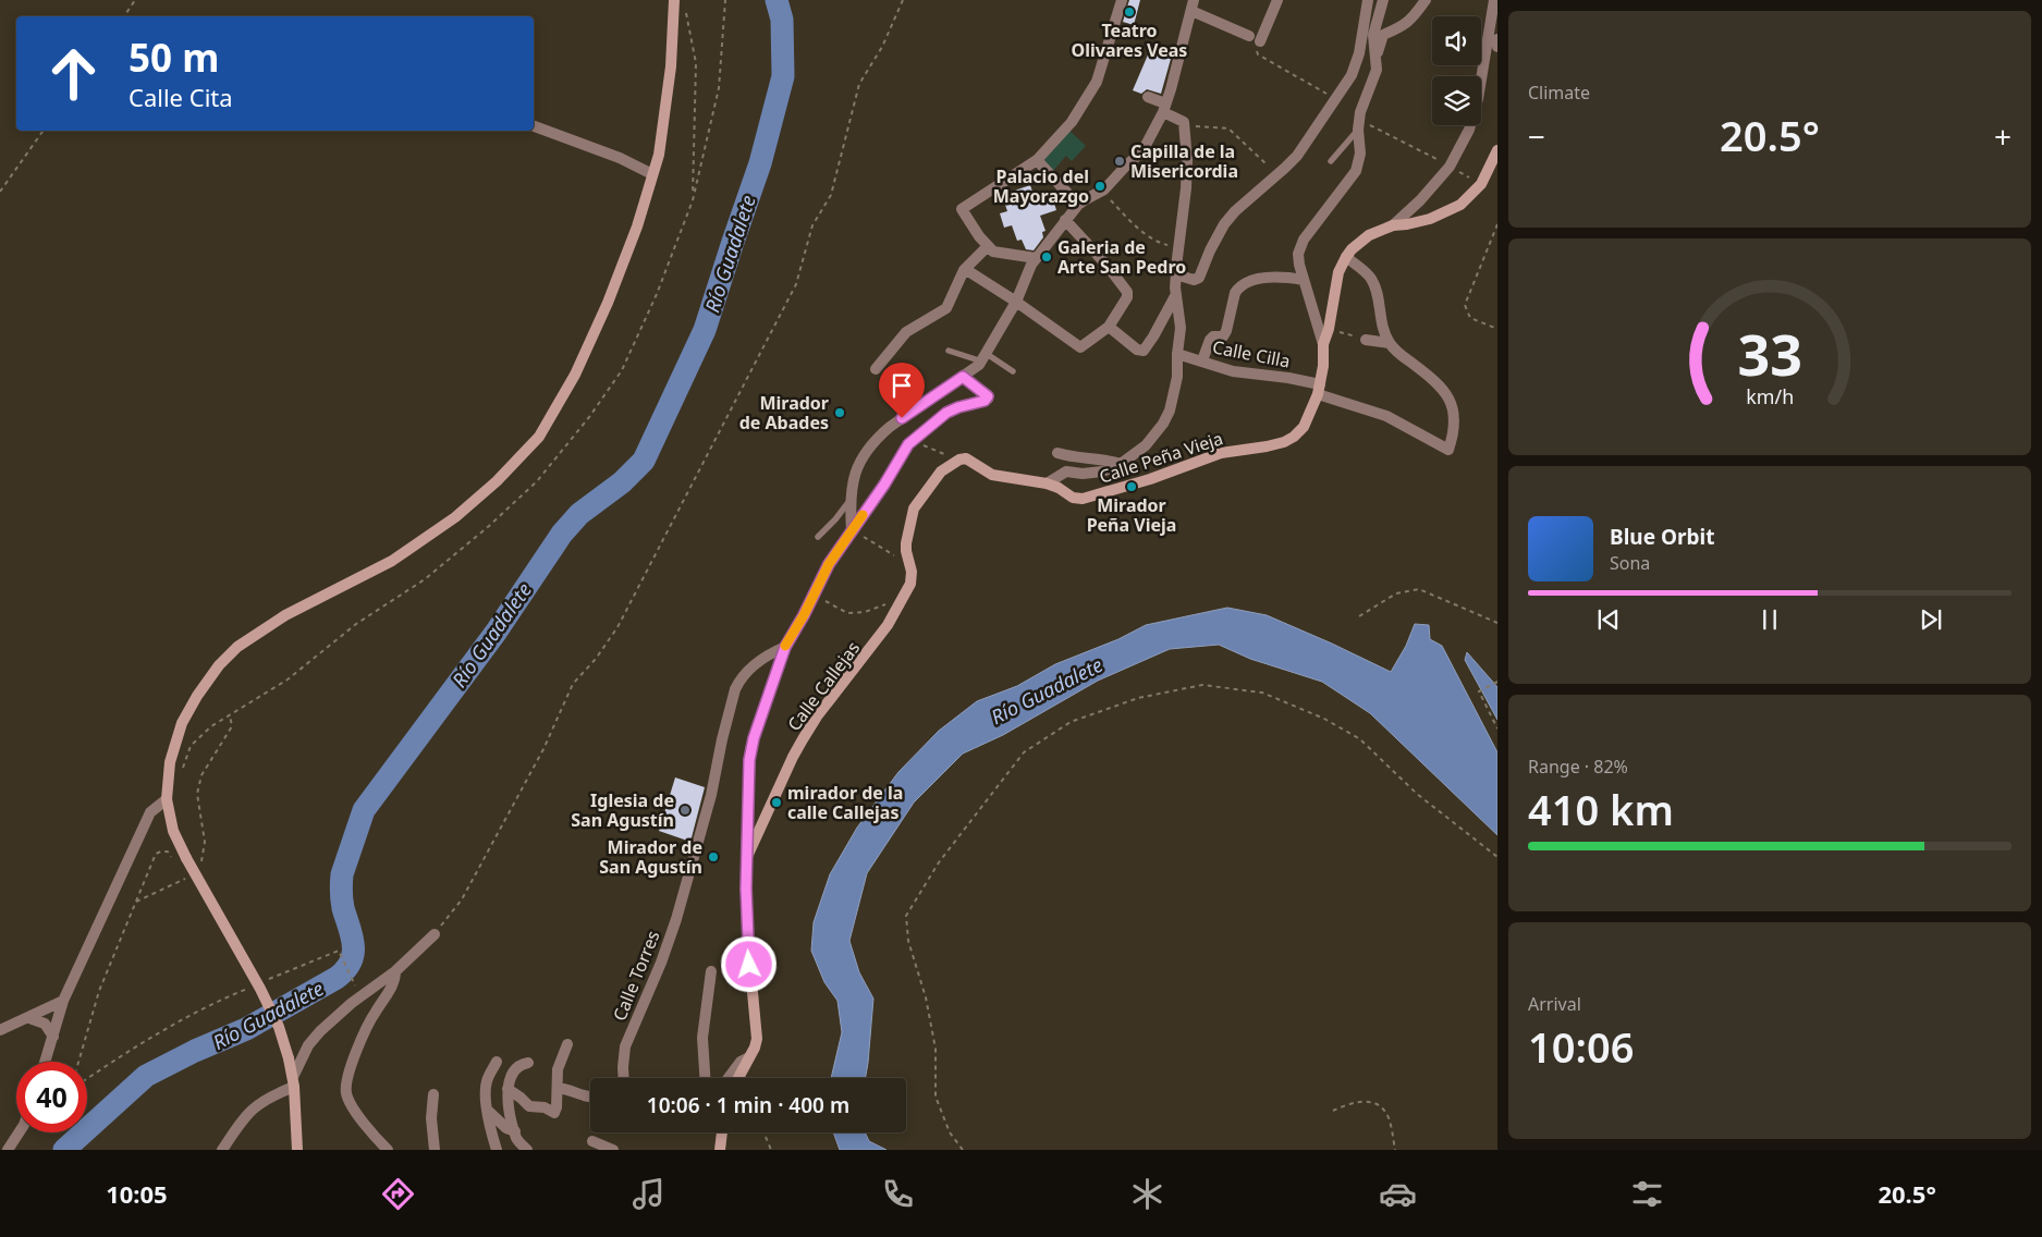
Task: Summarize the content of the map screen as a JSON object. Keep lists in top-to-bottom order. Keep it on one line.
{"streets":{"street":["Calle Cilla","Calle Peña Vieja","Calle Callejas","Calle Torres"]},"crossings":[["Calle Cilla","Calle Peña Vieja"],["Calle Peña Vieja","Calle Callejas"]],"water":["Río Guadalete"],"places":["Teatro Olivares Veas","Capilla de la Misericordia","Palacio del Mayorazgo","Galeria de Arte San Pedro","Mirador de Abades","Mirador Peña Vieja","mirador de la calle Callejas","Iglesia de San Agustín","Mirador de San Agustín"],"page":{"tile":["Climate",["Range · 82%","410 km"],["Arrival","10:06"]],"turn":["50 m","Calle Cita"],"heat":["−","20.5°","+"],"song":["Blue Orbit","Sona"],"limit":"40","trip":"10:06 · 1 min · 400 m","tabs":["10:05","20.5°"],"gauge":["33","km/h"]}}
